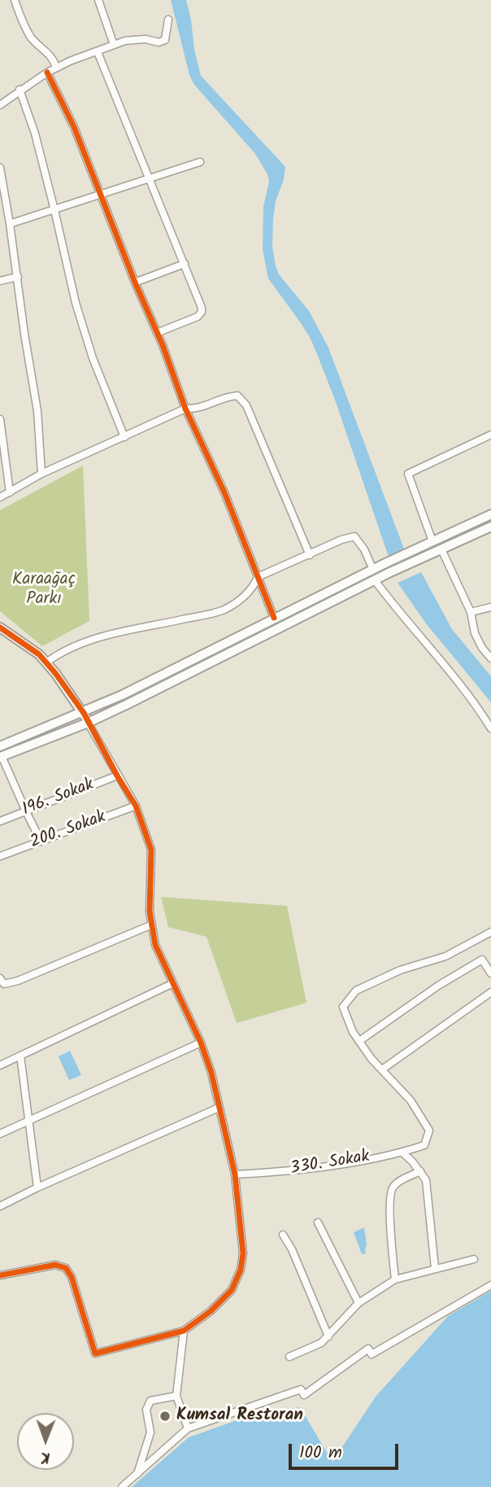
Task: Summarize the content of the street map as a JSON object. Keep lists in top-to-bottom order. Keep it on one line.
{"streets":{"street":["196. Sokak","200. Sokak","330. Sokak"]},"parks":["Karaağaç Parkı"],"places":["Kumsal Restoran"],"scale_bar":"100 m","north":"bottom"}
